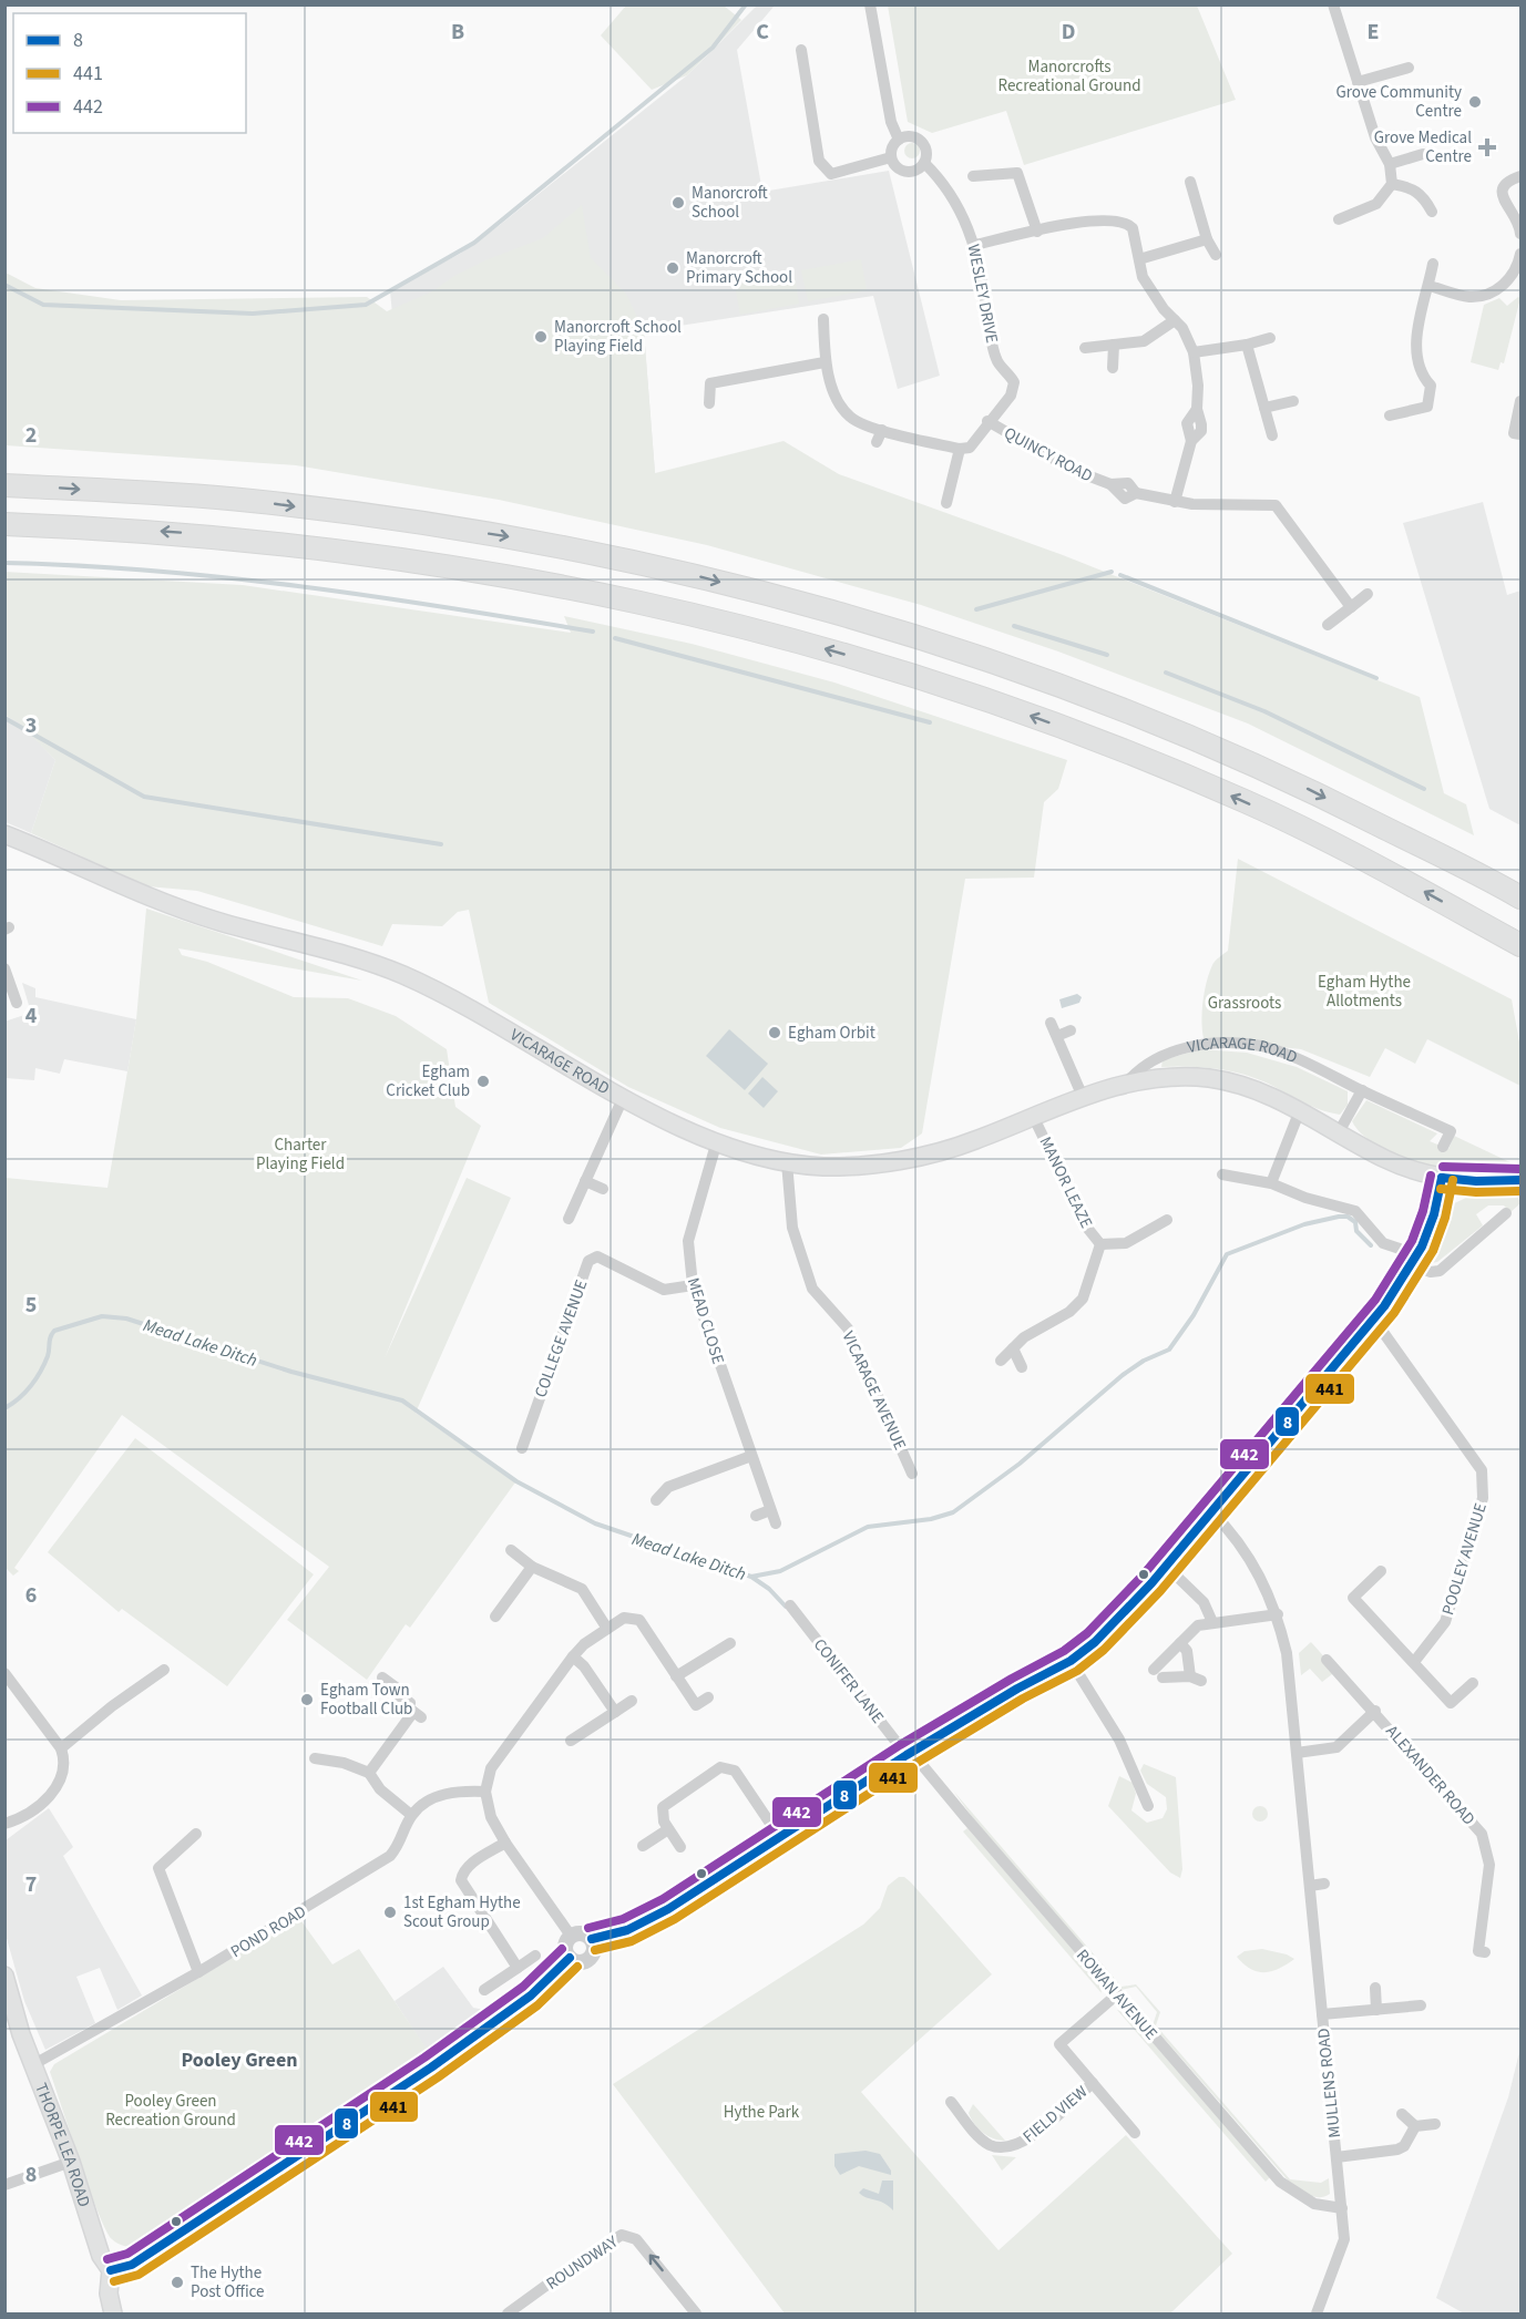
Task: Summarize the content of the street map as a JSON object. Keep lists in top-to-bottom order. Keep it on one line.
{"streets":{"main road":["VICARAGE ROAD","THORPE LEA ROAD"],"street":["WESLEY DRIVE","QUINCY ROAD","MANOR LEAZE","MEAD CLOSE","COLLEGE AVENUE","VICARAGE AVENUE","POOLEY AVENUE","CONIFER LANE","ALEXANDER ROAD","POND ROAD","ROWAN AVENUE","MULLENS ROAD","FIELD VIEW","ROUNDWAY"]},"crossings":[["WESLEY DRIVE","QUINCY ROAD"],["VICARAGE ROAD","MANOR LEAZE"],["VICARAGE ROAD","MEAD CLOSE"],["VICARAGE ROAD","VICARAGE AVENUE"],["MEAD CLOSE","COLLEGE AVENUE"],["CONIFER LANE","ROWAN AVENUE"],["ALEXANDER ROAD","MULLENS ROAD"],["POND ROAD","THORPE LEA ROAD"],["ROWAN AVENUE","MULLENS ROAD"],["ROWAN AVENUE","FIELD VIEW"]],"districts":["Pooley Green"],"water":["Mead Lake Ditch"],"parks":["Manorcrofts Recreational Ground","Egham Hythe Allotments","Grassroots","Charter Playing Field","Pooley Green Recreation Ground","Hythe Park"],"places":{"other":["Grove Community Centre","Manorcroft School","Manorcroft Primary School","Manorcroft School Playing Field","Egham Orbit","Egham Cricket Club","Egham Town Football Club","1st Egham Hythe Scout Group","The Hythe Post Office"],"health":["Grove Medical Centre"]},"lines":["transit line 442","transit line 8","transit line 441"],"legend":["8","441","442"],"grid":{"columns":["B","C","D","E"],"rows":["2","3","4","5","6","7","8"]}}
